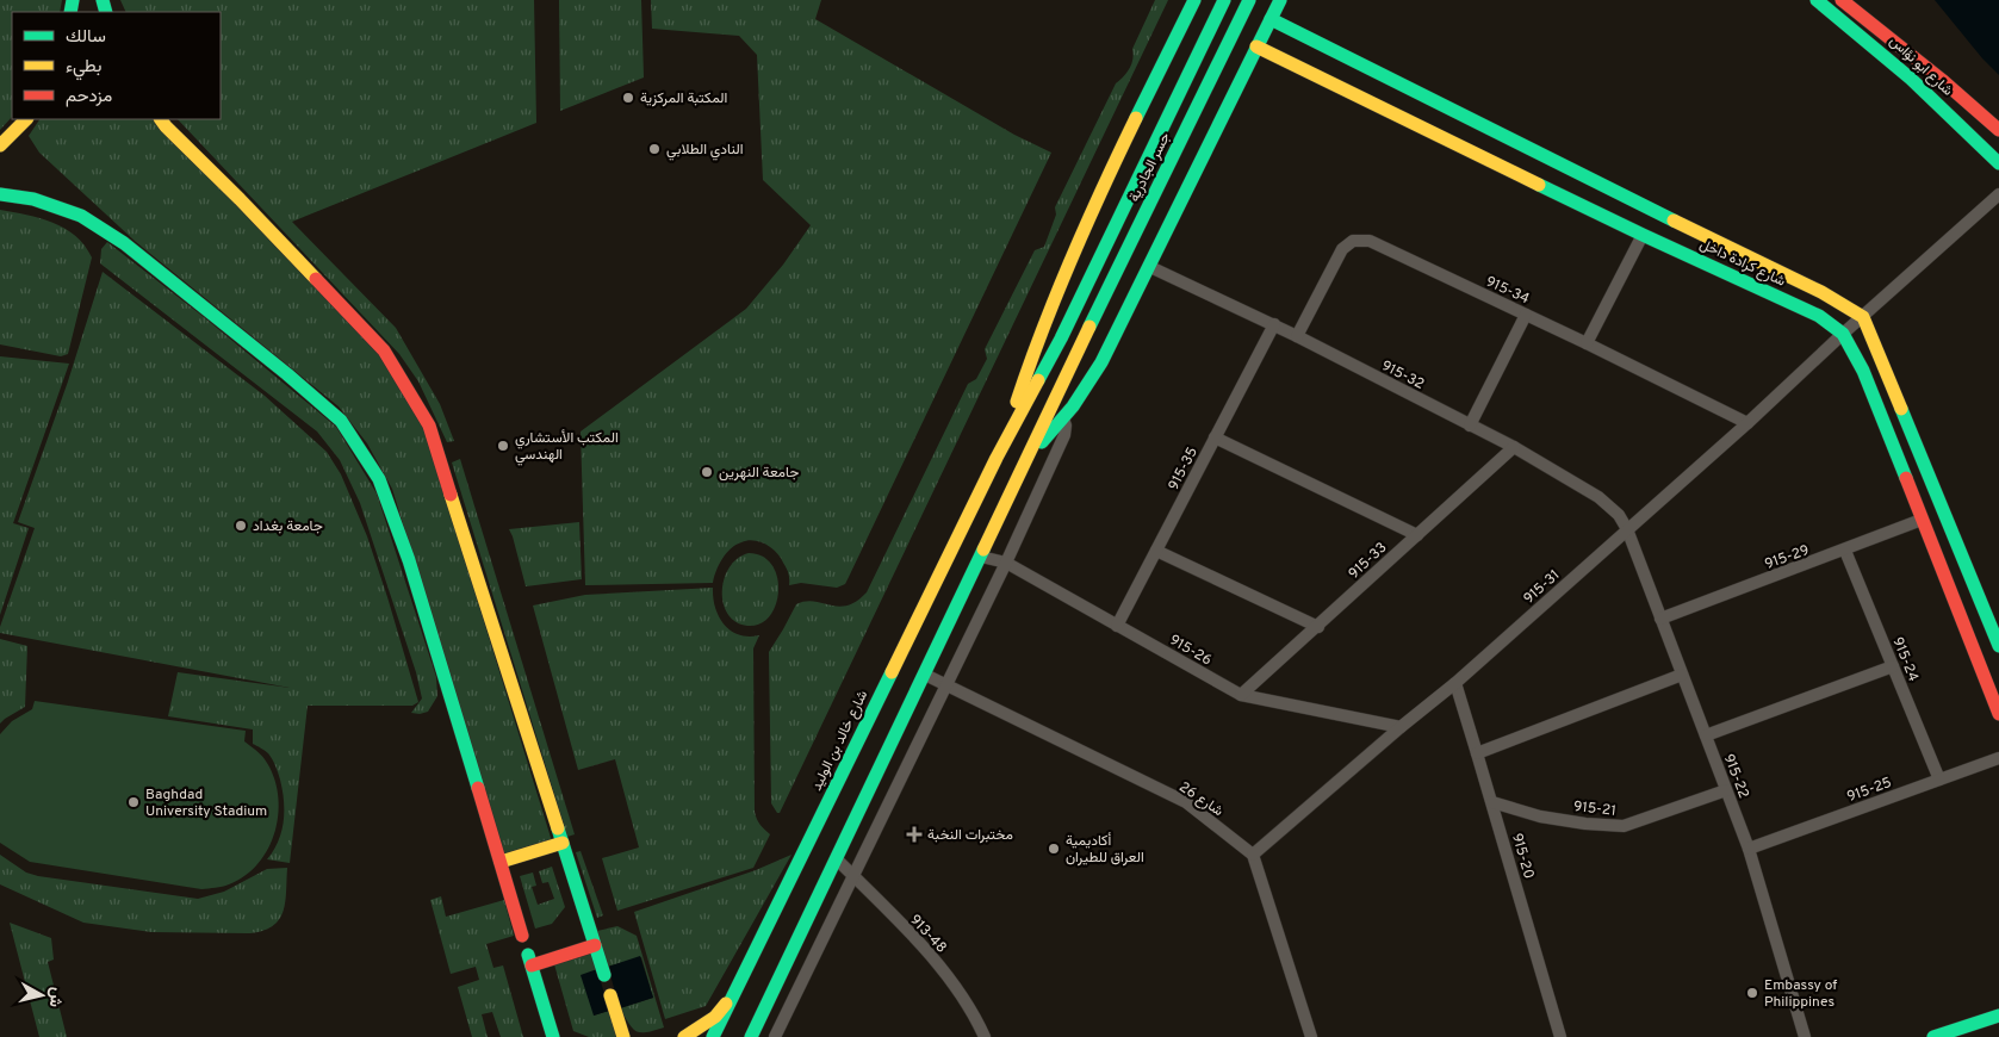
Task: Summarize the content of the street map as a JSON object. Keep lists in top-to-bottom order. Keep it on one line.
{"streets":{"main road":["شارع ابو نؤاس","جسر الجادرية","شارع كرادة داخل","شارع خالد بن الوليد"],"street":["915-34","915-32","915-35","915-29","915-33","915-31","915-26","915-24","915-22","915-25","شارع 26","915-21","915-20","913-48"]},"crossings":[["جسر الجادرية","شارع خالد بن الوليد"],["شارع كرادة داخل","915-29"],["شارع كرادة داخل","915-31"],["915-34","915-32"],["915-34","915-31"],["915-32","915-35"],["915-32","915-33"],["915-32","915-31"],["915-32","915-22"],["915-35","915-26"],["915-29","915-24"],["915-29","915-22"],["915-33","915-26"],["915-31","915-26"],["915-31","915-22"],["915-31","شارع 26"],["915-31","915-20"],["915-24","915-25"],["915-22","915-25"],["915-22","915-21"],["915-21","915-20"]],"places":{"other":["المكتبة المركزية","النادي الطلابي","المكتب الأستشاري الهندسي","جامعة النهرين","جامعة بغداد","Baghdad University Stadium","أكاديمية العراق للطيران","Embassy of Philippines"],"health":["مختبرات النخبة"]},"legend":["سالك","بطيء","مزدحم"],"north":"right"}
